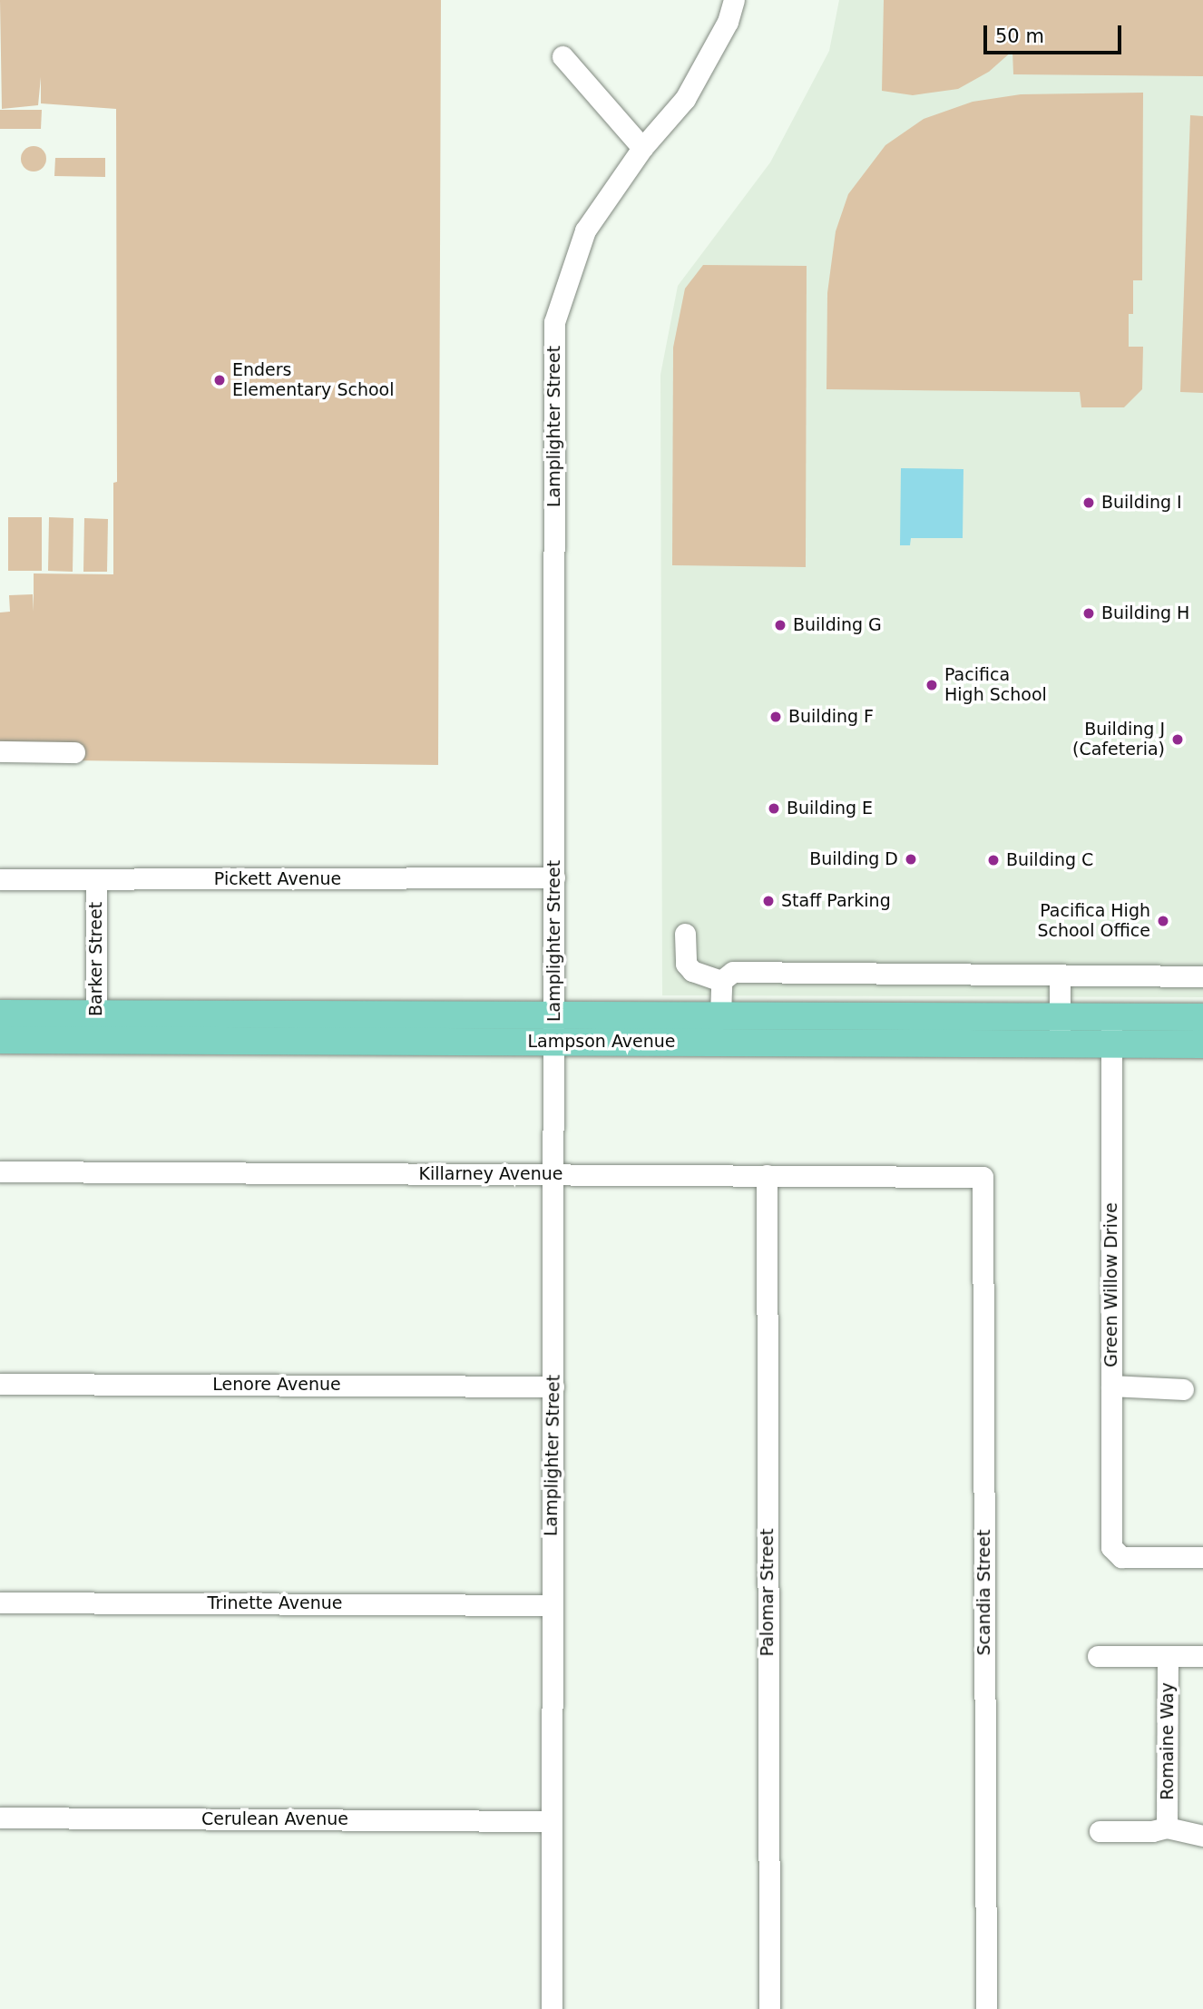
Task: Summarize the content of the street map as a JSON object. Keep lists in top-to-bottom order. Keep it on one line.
{"streets":{"main road":["Lampson Avenue"],"street":["Lamplighter Street","Pickett Avenue","Barker Street","Killarney Avenue","Green Willow Drive","Lenore Avenue","Palomar Street","Scandia Street","Trinette Avenue","Romaine Way","Cerulean Avenue"]},"crossings":[["Lamplighter Street","Pickett Avenue"],["Lamplighter Street","Lampson Avenue"],["Lamplighter Street","Killarney Avenue"],["Lamplighter Street","Lenore Avenue"],["Lamplighter Street","Trinette Avenue"],["Lamplighter Street","Cerulean Avenue"],["Pickett Avenue","Barker Street"],["Barker Street","Lampson Avenue"],["Lampson Avenue","Green Willow Drive"],["Killarney Avenue","Palomar Street"],["Killarney Avenue","Scandia Street"]],"places":["Enders Elementary School","Building I","Building H","Building G","Pacifica High School","Building F","Building J (Cafeteria)","Building E","Building D","Building C","Staff Parking","Pacifica High School Office"],"scale_bar":"50 m"}
